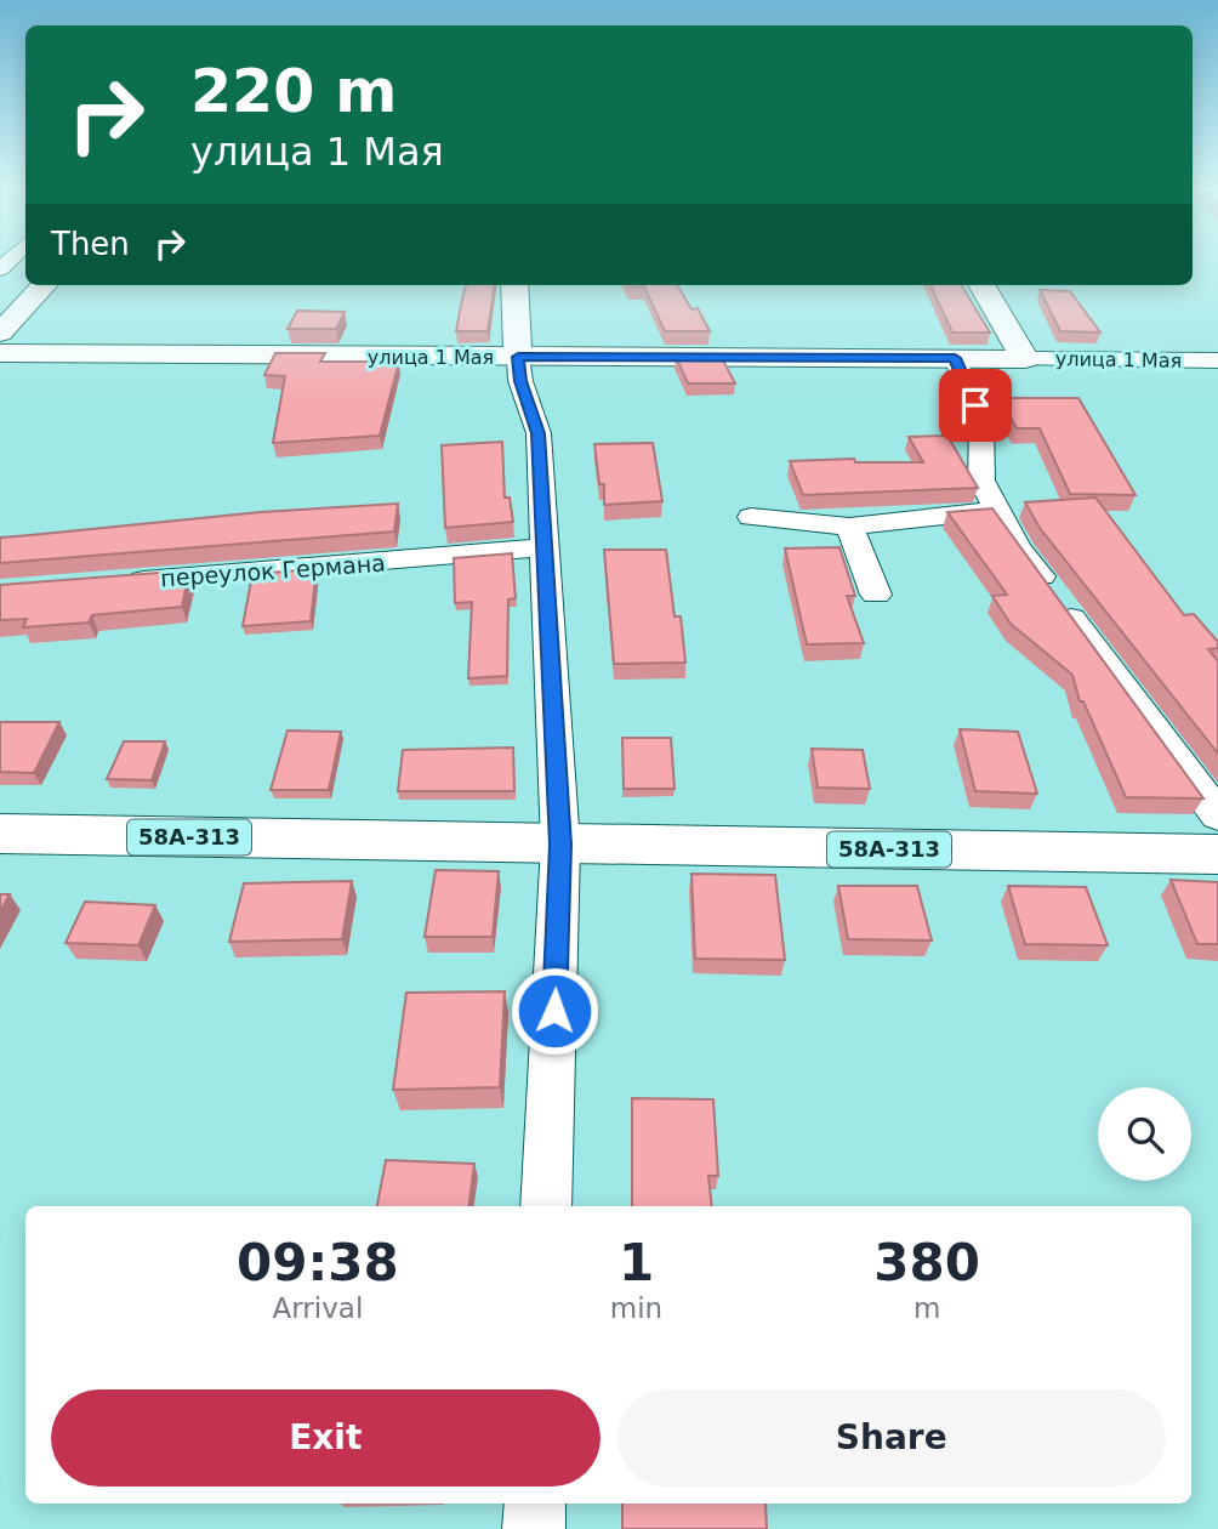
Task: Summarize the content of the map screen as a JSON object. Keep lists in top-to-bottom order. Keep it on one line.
{"streets":{"main road":["улица 1 Мая","58А-313"],"street":["переулок Германа"]},"page":{"turn":["220 m","улица 1 Мая"],"then":"Then","eta":["09:38","Arrival","1","min","380","m"],"buttons":["Exit","Share"]}}
